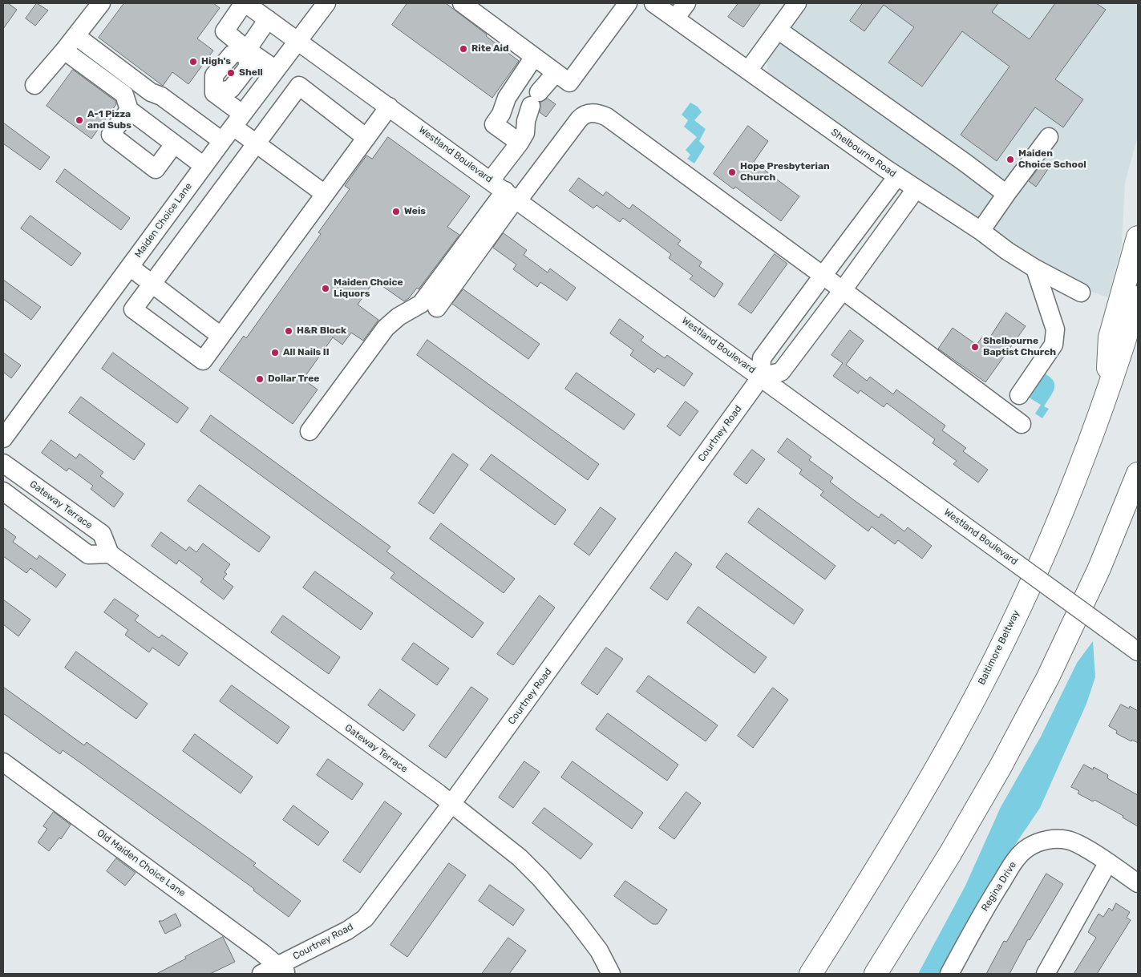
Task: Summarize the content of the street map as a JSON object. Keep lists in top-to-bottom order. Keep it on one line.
{"streets":{"highway":["Baltimore Beltway"],"street":["Shelbourne Road","Westland Boulevard","Maiden Choice Lane","Courtney Road","Gateway Terrace","Old Maiden Choice Lane","Regina Drive"]},"crossings":[["Westland Boulevard","Maiden Choice Lane"],["Westland Boulevard","Courtney Road"],["Courtney Road","Gateway Terrace"],["Courtney Road","Old Maiden Choice Lane"]],"places":["Rite Aid","High's","Shell","A-1 Pizza and Subs","Maiden Choice School","Hope Presbyterian Church","Weis","Maiden Choice Liquors","H&R Block","Shelbourne Baptist Church","All Nails II","Dollar Tree"]}
